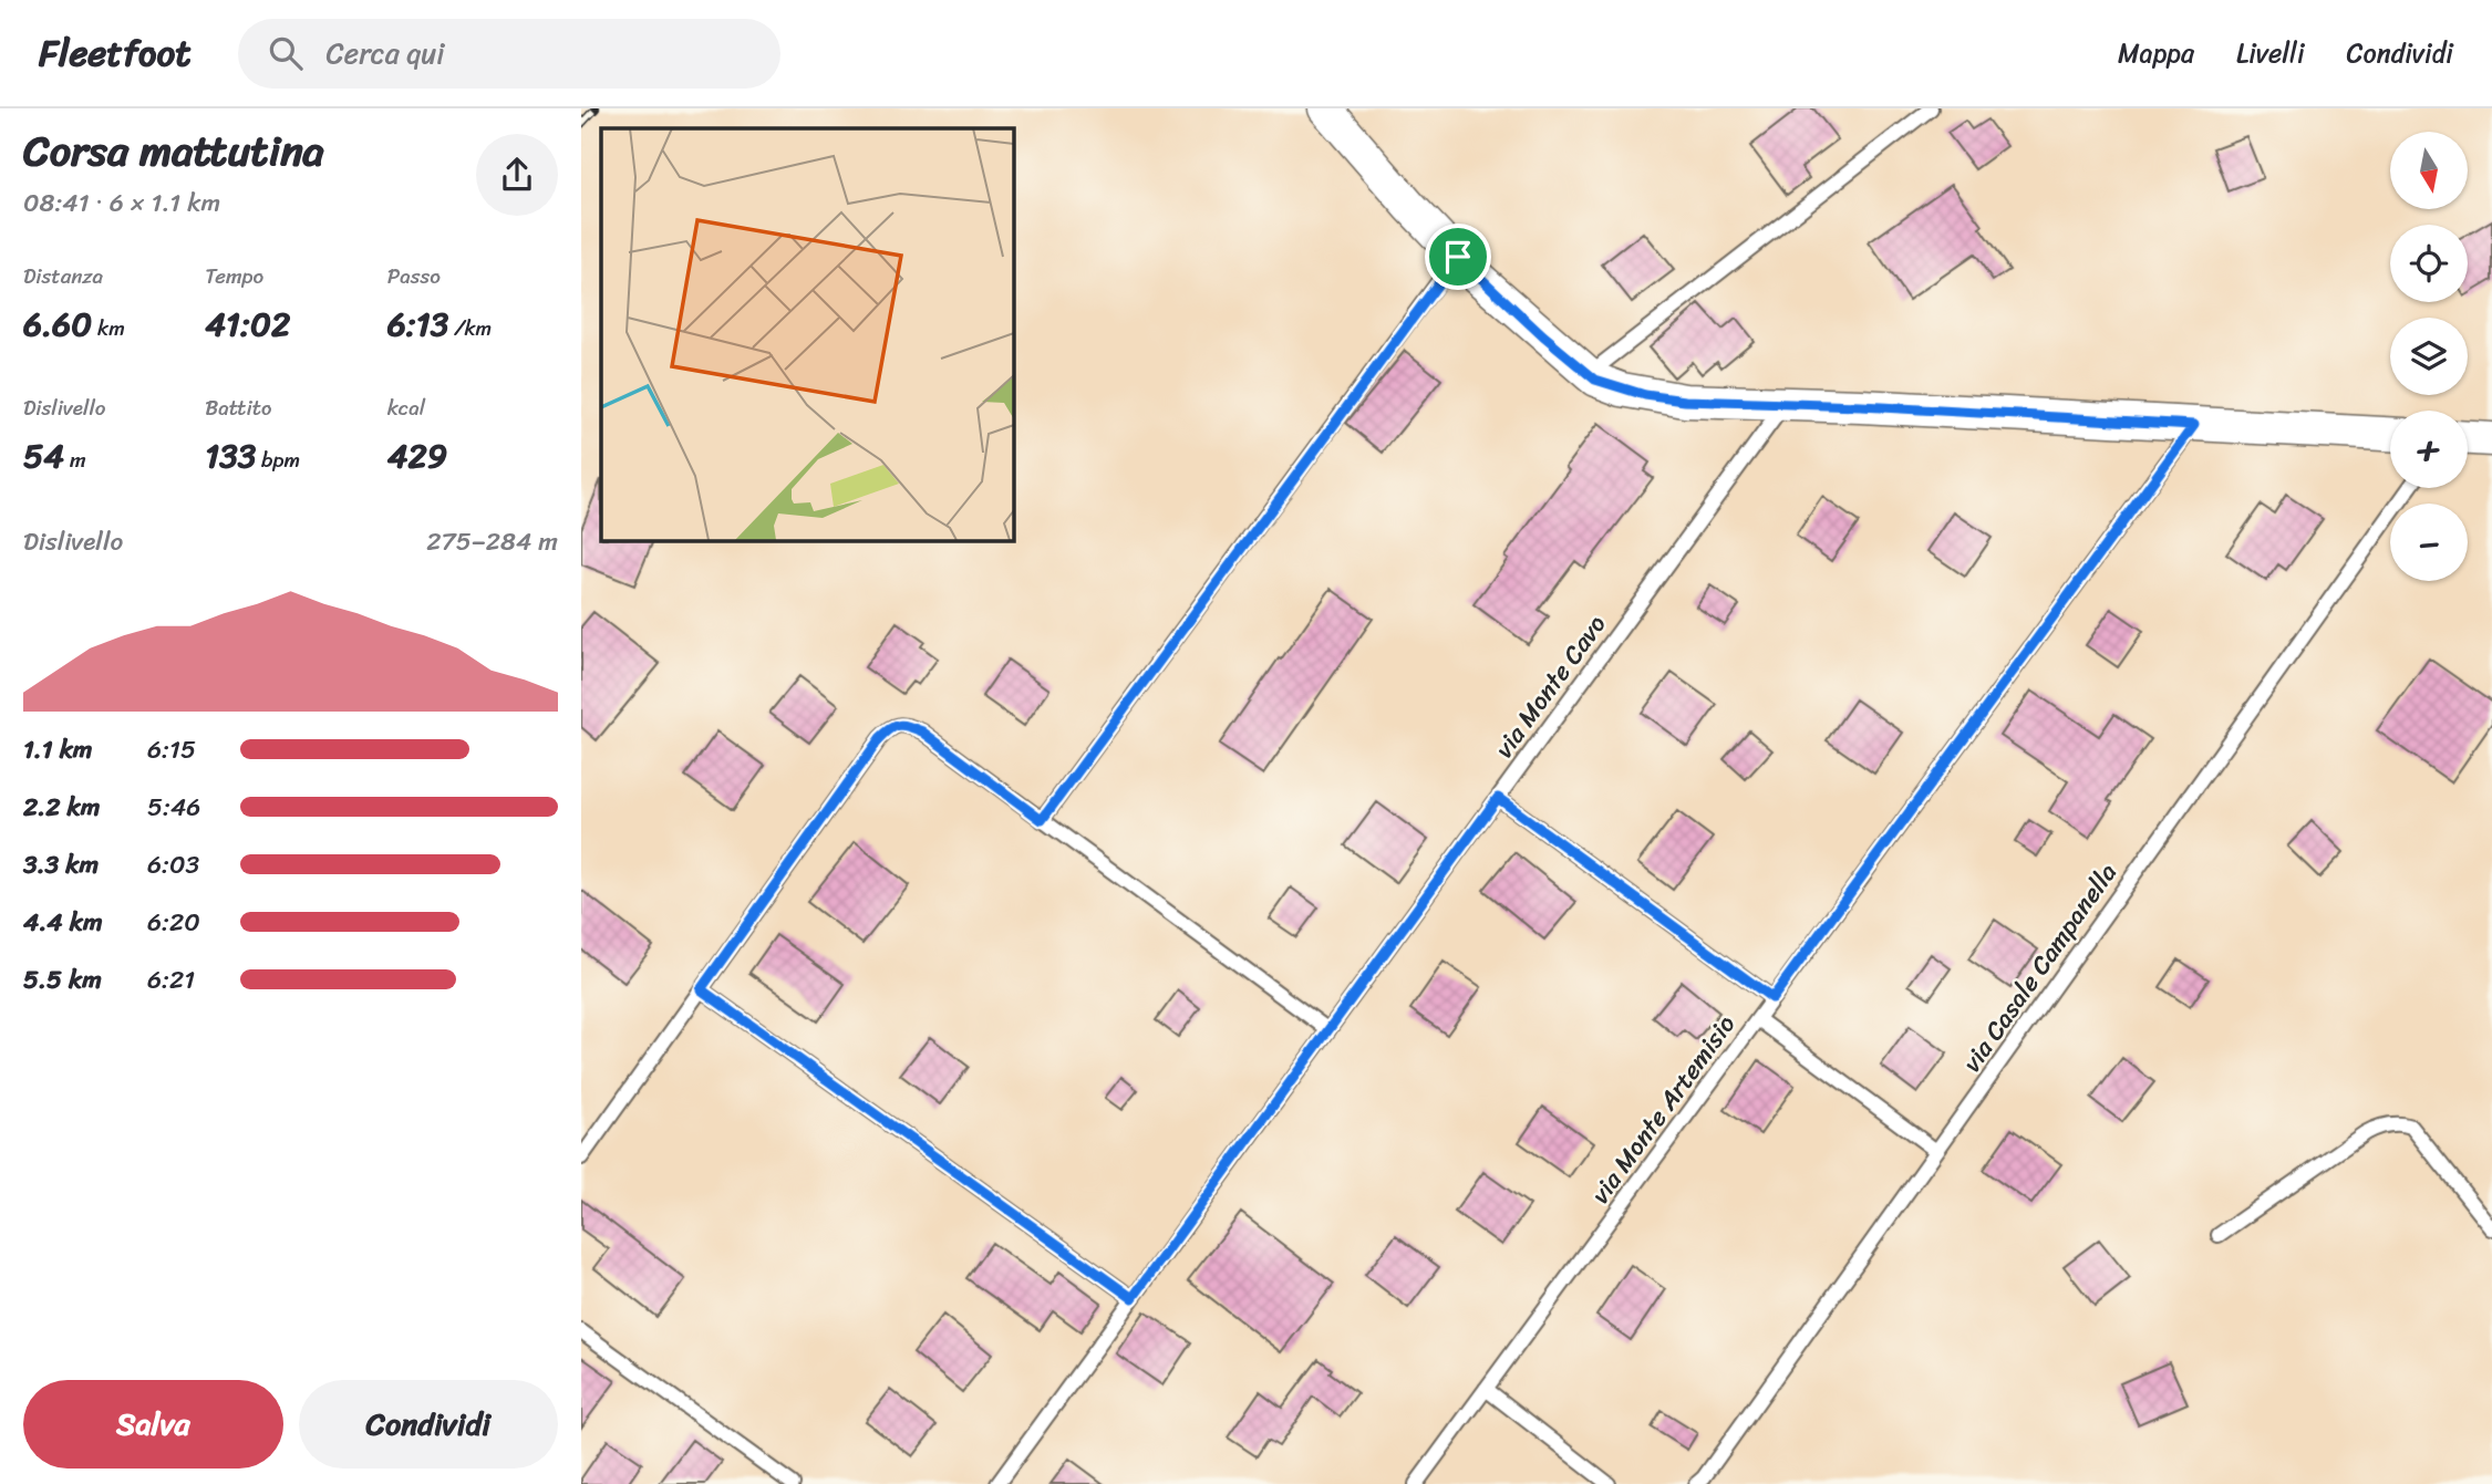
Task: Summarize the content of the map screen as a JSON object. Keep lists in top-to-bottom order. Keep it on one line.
{"streets":{"lane":["via Monte Cavo","via Casale Campanella","via Monte Artemisio"]},"north":"bottom","page":{"header":"Fleetfoot","search":"Cerca qui","nav":["Mappa","Livelli","Condividi"],"heading":["Corsa mattutina","08:41 · 6 × 1.1 km"],"map_buttons":["+","−"],"stats":[["Distanza","6.60 km"],["Tempo","41:02"],["Passo","6:13 /km"],["Dislivello","54 m"],["Battito","133 bpm"],["kcal","429"]],"chart":["Dislivello","275–284 m"],"list":[{"name":"1.1 km","note":"6:15"},{"name":"2.2 km","note":"5:46"},{"name":"3.3 km","note":"6:03"},{"name":"4.4 km","note":"6:20"},{"name":"5.5 km","note":"6:21"}],"buttons":["Salva","Condividi"]}}
